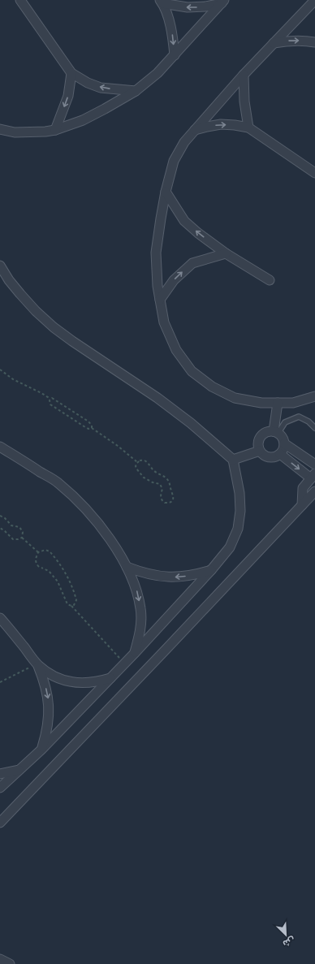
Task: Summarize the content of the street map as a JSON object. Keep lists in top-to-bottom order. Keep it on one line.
{"north":"bottom right"}
